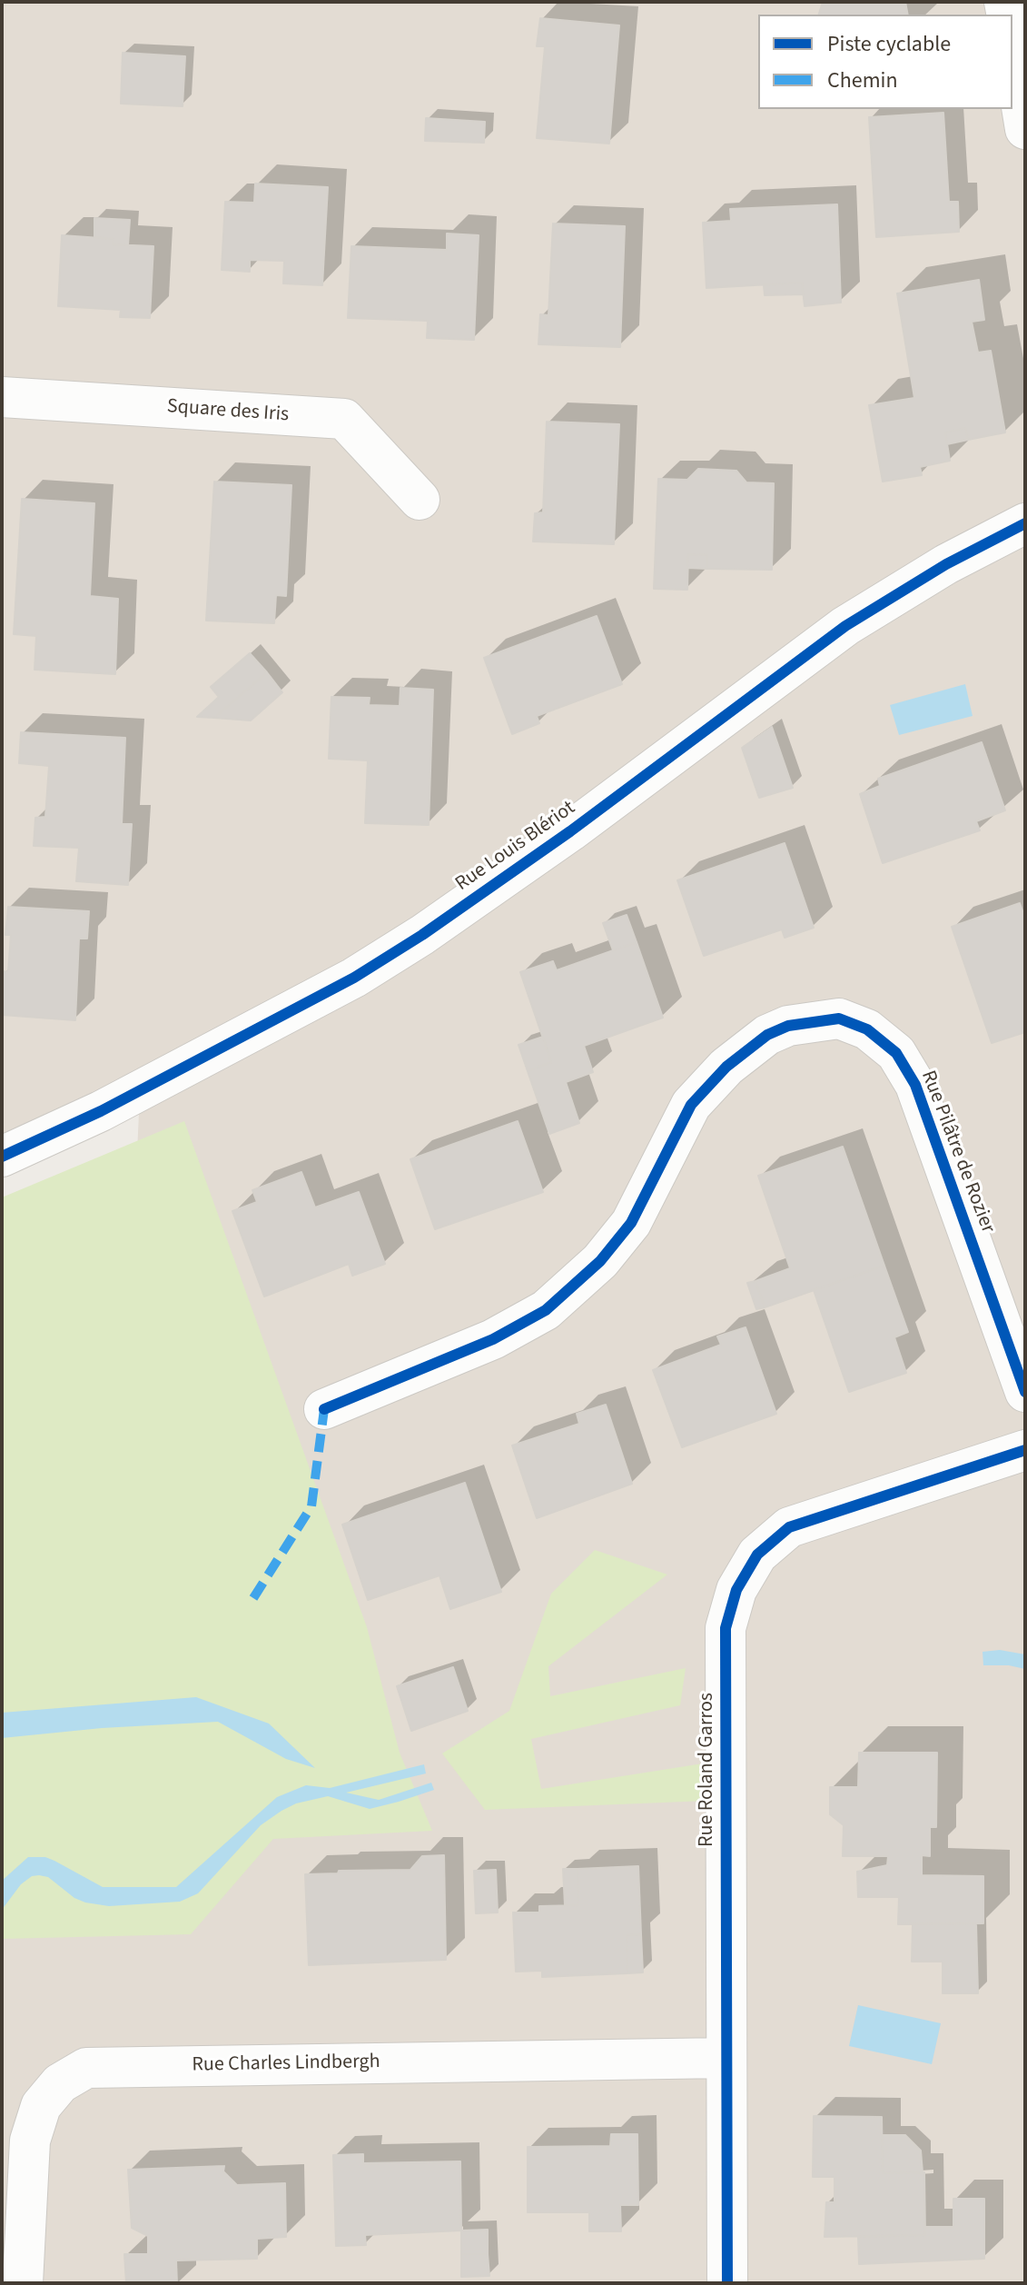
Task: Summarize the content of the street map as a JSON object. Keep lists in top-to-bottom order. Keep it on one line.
{"streets":{"street":["Square des Iris","Rue Louis Blériot","Rue Pilâtre de Rozier","Rue Roland Garros","Rue Charles Lindbergh"]},"crossings":[["Rue Roland Garros","Rue Charles Lindbergh"]],"legend":["Piste cyclable","Chemin"]}
